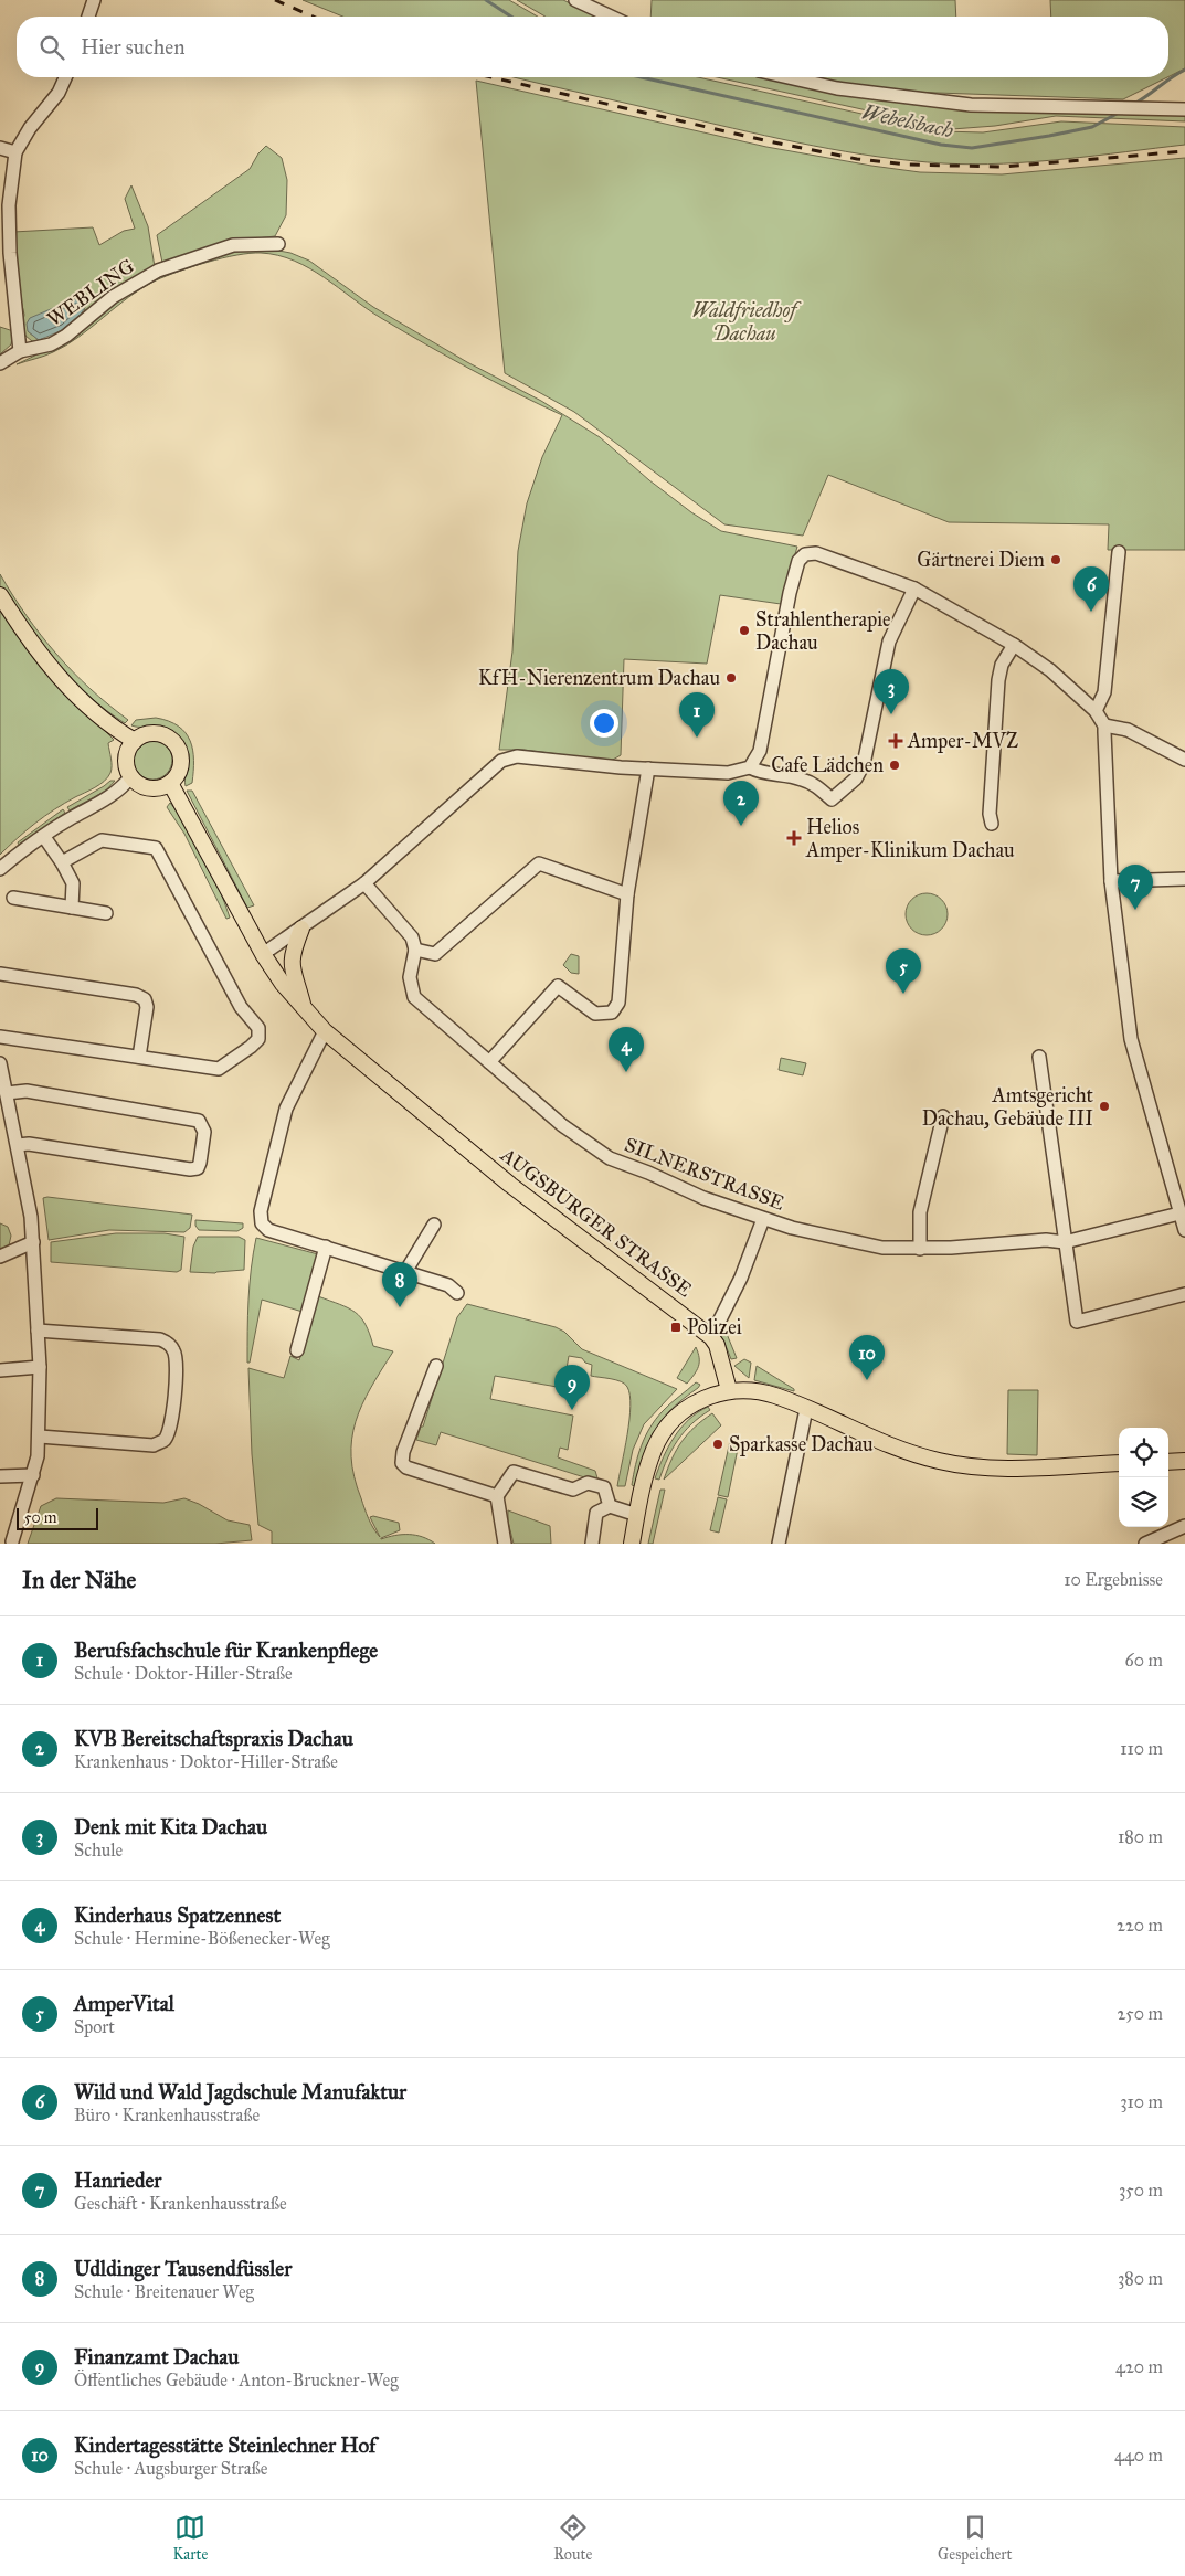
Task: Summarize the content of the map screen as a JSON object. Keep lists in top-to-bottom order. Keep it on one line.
{"streets":{"main road":["AUGSBURGER STRASSE"],"street":["WEBLING","SILNERSTRASSE"]},"water":["Webelsbach"],"parks":["Waldfriedhof Dachau"],"places":{"other":["Gärtnerei Diem","Strahlentherapie Dachau","KfH-Nierenzentrum Dachau","Cafe Lädchen","Amtsgericht Dachau, Gebäude III","Sparkasse Dachau"],"health":["Amper-MVZ","Helios Amper-Klinikum Dachau"],"transit":["Polizei"]},"scale_bar":"50 m","page":{"search":"Hier suchen","pins":["6","3","1","2","7","5","4","8","10","9"],"scale":"50 m","heading":["In der Nähe","10 Ergebnisse"],"list":[{"mark":"1","name":"Berufsfachschule für Krankenpflege","note":"Schule · Doktor-Hiller-Straße","value":"60 m"},{"mark":"2","name":"KVB Bereitschaftspraxis Dachau","note":"Krankenhaus · Doktor-Hiller-Straße","value":"110 m"},{"mark":"3","name":"Denk mit Kita Dachau","note":"Schule","value":"180 m"},{"mark":"4","name":"Kinderhaus Spatzennest","note":"Schule · Hermine-Bößenecker-Weg","value":"220 m"},{"mark":"5","name":"AmperVital","note":"Sport","value":"250 m"},{"mark":"6","name":"Wild und Wald Jagdschule Manufaktur","note":"Büro · Krankenhausstraße","value":"310 m"},{"mark":"7","name":"Hanrieder","note":"Geschäft · Krankenhausstraße","value":"350 m"},{"mark":"8","name":"Udldinger Tausendfüssler","note":"Schule · Breitenauer Weg","value":"380 m"},{"mark":"9","name":"Finanzamt Dachau","note":"Öffentliches Gebäude · Anton-Bruckner-Weg","value":"420 m"},{"mark":"10","name":"Kindertagesstätte Steinlechner Hof","note":"Schule · Augsburger Straße","value":"440 m"}],"nav":["Karte","Route","Gespeichert"]}}
